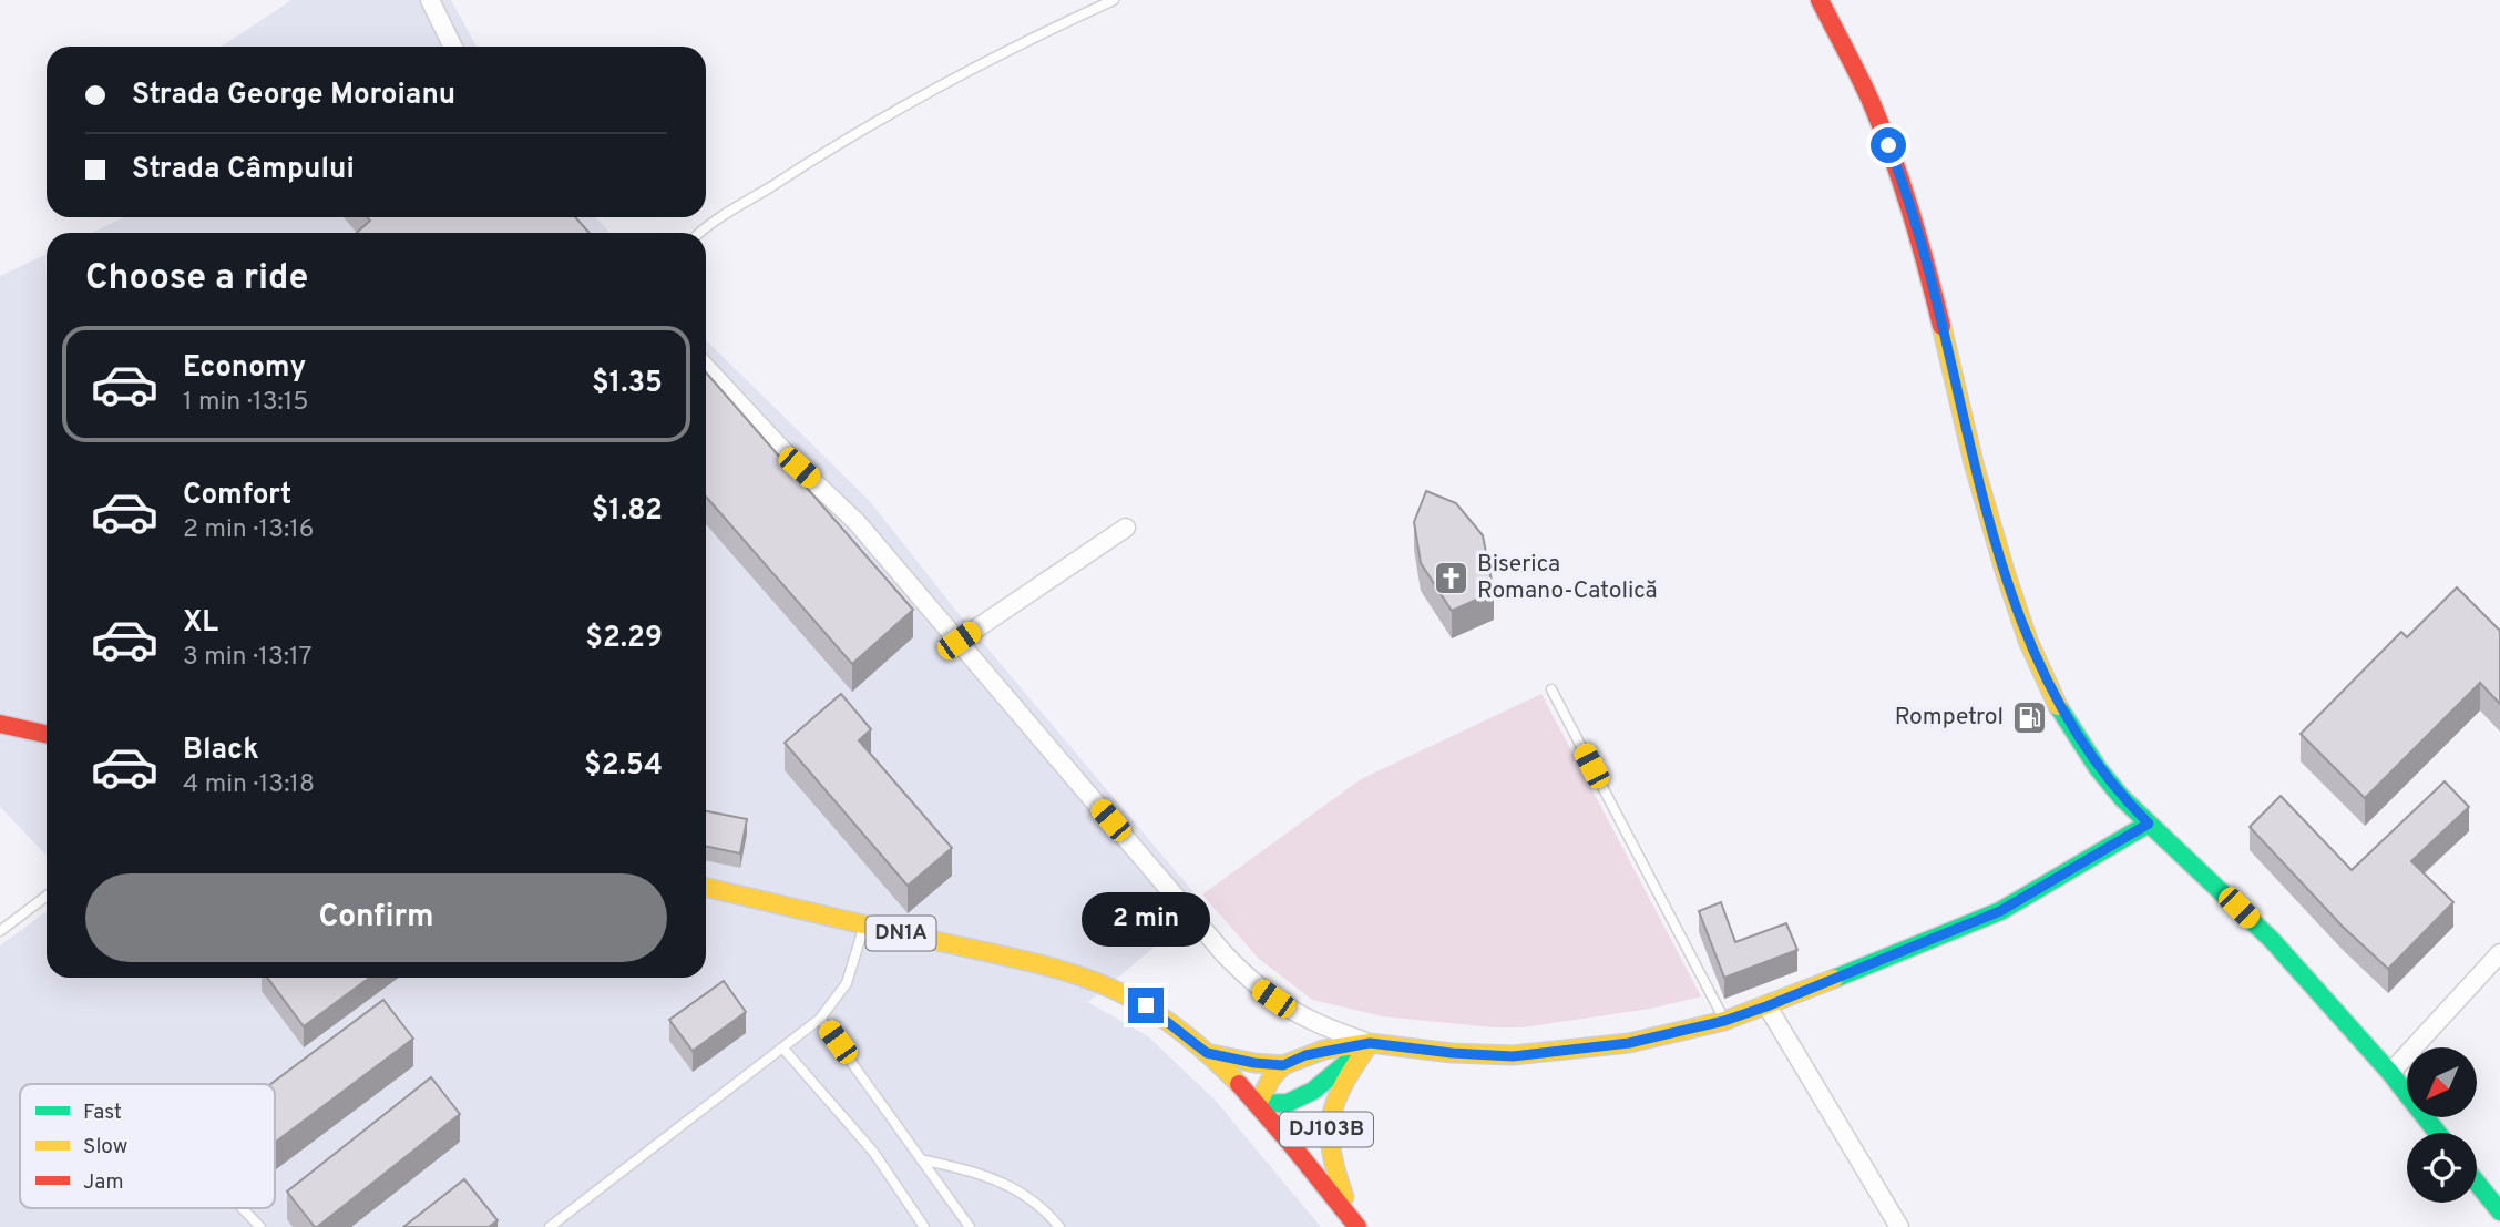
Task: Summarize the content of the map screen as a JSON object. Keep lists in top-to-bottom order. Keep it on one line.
{"streets":{"main road":["DN1A","DJ103B"]},"crossings":[["DN1A","DJ103B"]],"places":{"church":["Biserica Romano-Catolică"],"fuel station":["Rompetrol"]},"legend":["Fast","Slow","Jam"],"north":"bottom left","page":{"banner":["Strada George Moroianu","Strada Câmpului"],"heading":"Choose a ride","list":[{"name":"Economy","note":"1 min · 13:15","value":"$1.35"},{"name":"Comfort","note":"2 min · 13:16","value":"$1.82"},{"name":"XL","note":"3 min · 13:17","value":"$2.29"},{"name":"Black","note":"4 min · 13:18","value":"$2.54"}],"buttons":"Confirm","bubble":"2 min"}}
